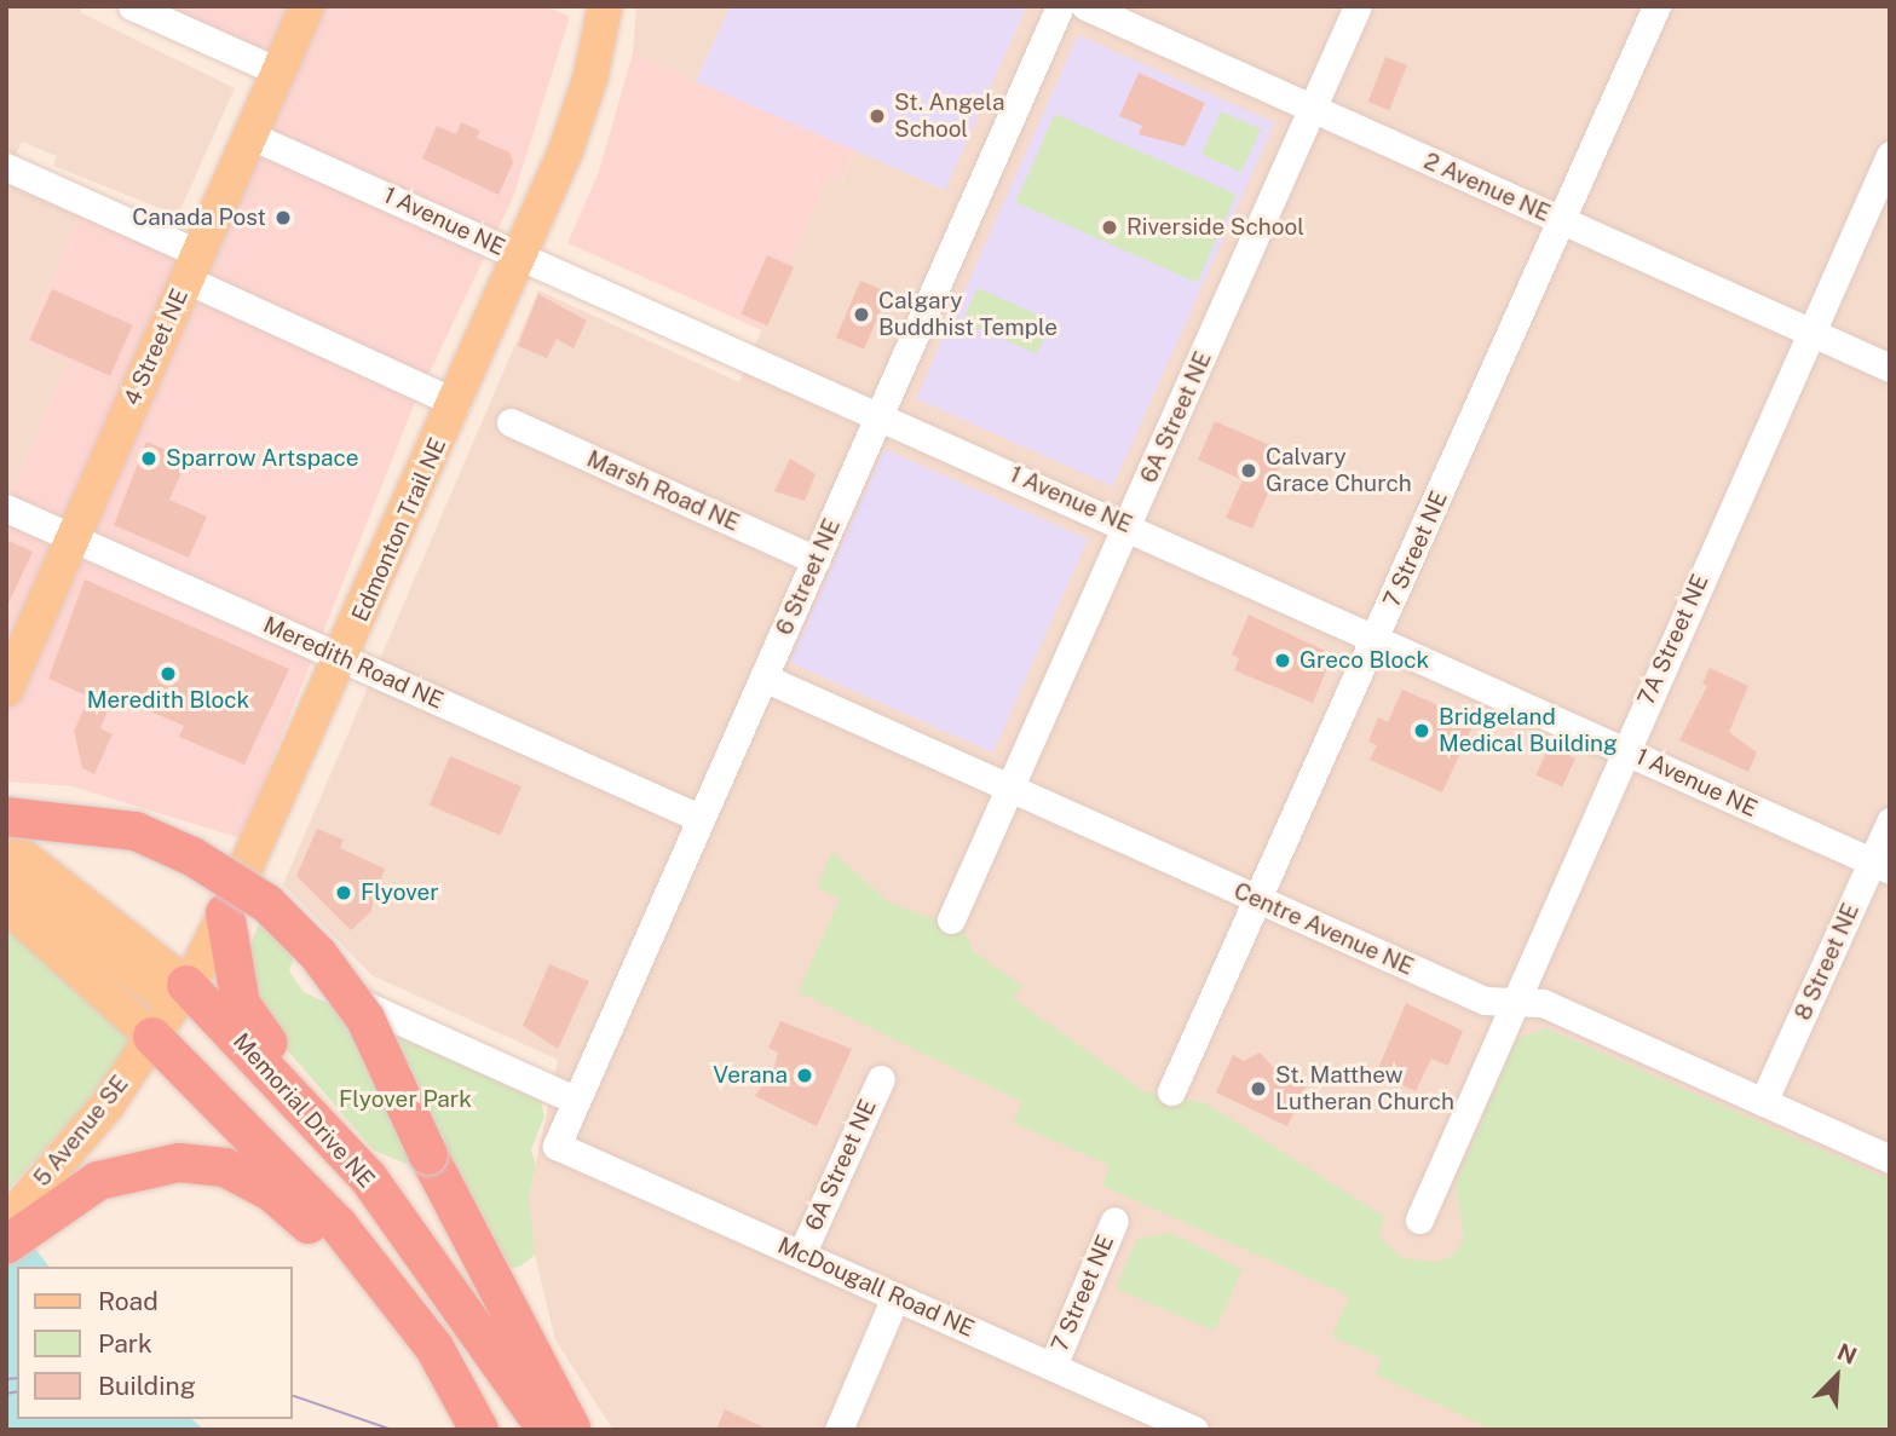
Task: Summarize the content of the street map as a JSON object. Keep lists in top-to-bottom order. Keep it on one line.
{"streets":{"highway":["Memorial Drive NE"],"main road":["4 Street NE","Edmonton Trail NE","5 Avenue SE"],"street":["2 Avenue NE","1 Avenue NE","6A Street NE","Marsh Road NE","7 Street NE","6 Street NE","7A Street NE","Meredith Road NE","Centre Avenue NE","8 Street NE","McDougall Road NE"]},"crossings":[["2 Avenue NE","6A Street NE"],["2 Avenue NE","7 Street NE"],["2 Avenue NE","7A Street NE"],["1 Avenue NE","4 Street NE"],["1 Avenue NE","6A Street NE"],["1 Avenue NE","Edmonton Trail NE"],["1 Avenue NE","7 Street NE"],["1 Avenue NE","6 Street NE"],["1 Avenue NE","7A Street NE"],["1 Avenue NE","8 Street NE"],["4 Street NE","Meredith Road NE"],["6A Street NE","Centre Avenue NE"],["6A Street NE","McDougall Road NE"],["Marsh Road NE","6 Street NE"],["Edmonton Trail NE","Meredith Road NE"],["Edmonton Trail NE","Memorial Drive NE"],["Edmonton Trail NE","5 Avenue SE"],["7 Street NE","Centre Avenue NE"],["7 Street NE","McDougall Road NE"],["6 Street NE","Meredith Road NE"],["6 Street NE","Centre Avenue NE"],["6 Street NE","McDougall Road NE"],["7A Street NE","Centre Avenue NE"],["Centre Avenue NE","8 Street NE"]],"parks":["Flyover Park"],"places":["St. Angela School","Canada Post","Riverside School","Calgary Buddhist Temple","Sparrow Artspace","Calvary Grace Church","Greco Block","Meredith Block","Bridgeland Medical Building","Flyover","Verana","St. Matthew Lutheran Church"],"legend":["Road","Park","Building"],"north":"top right"}
